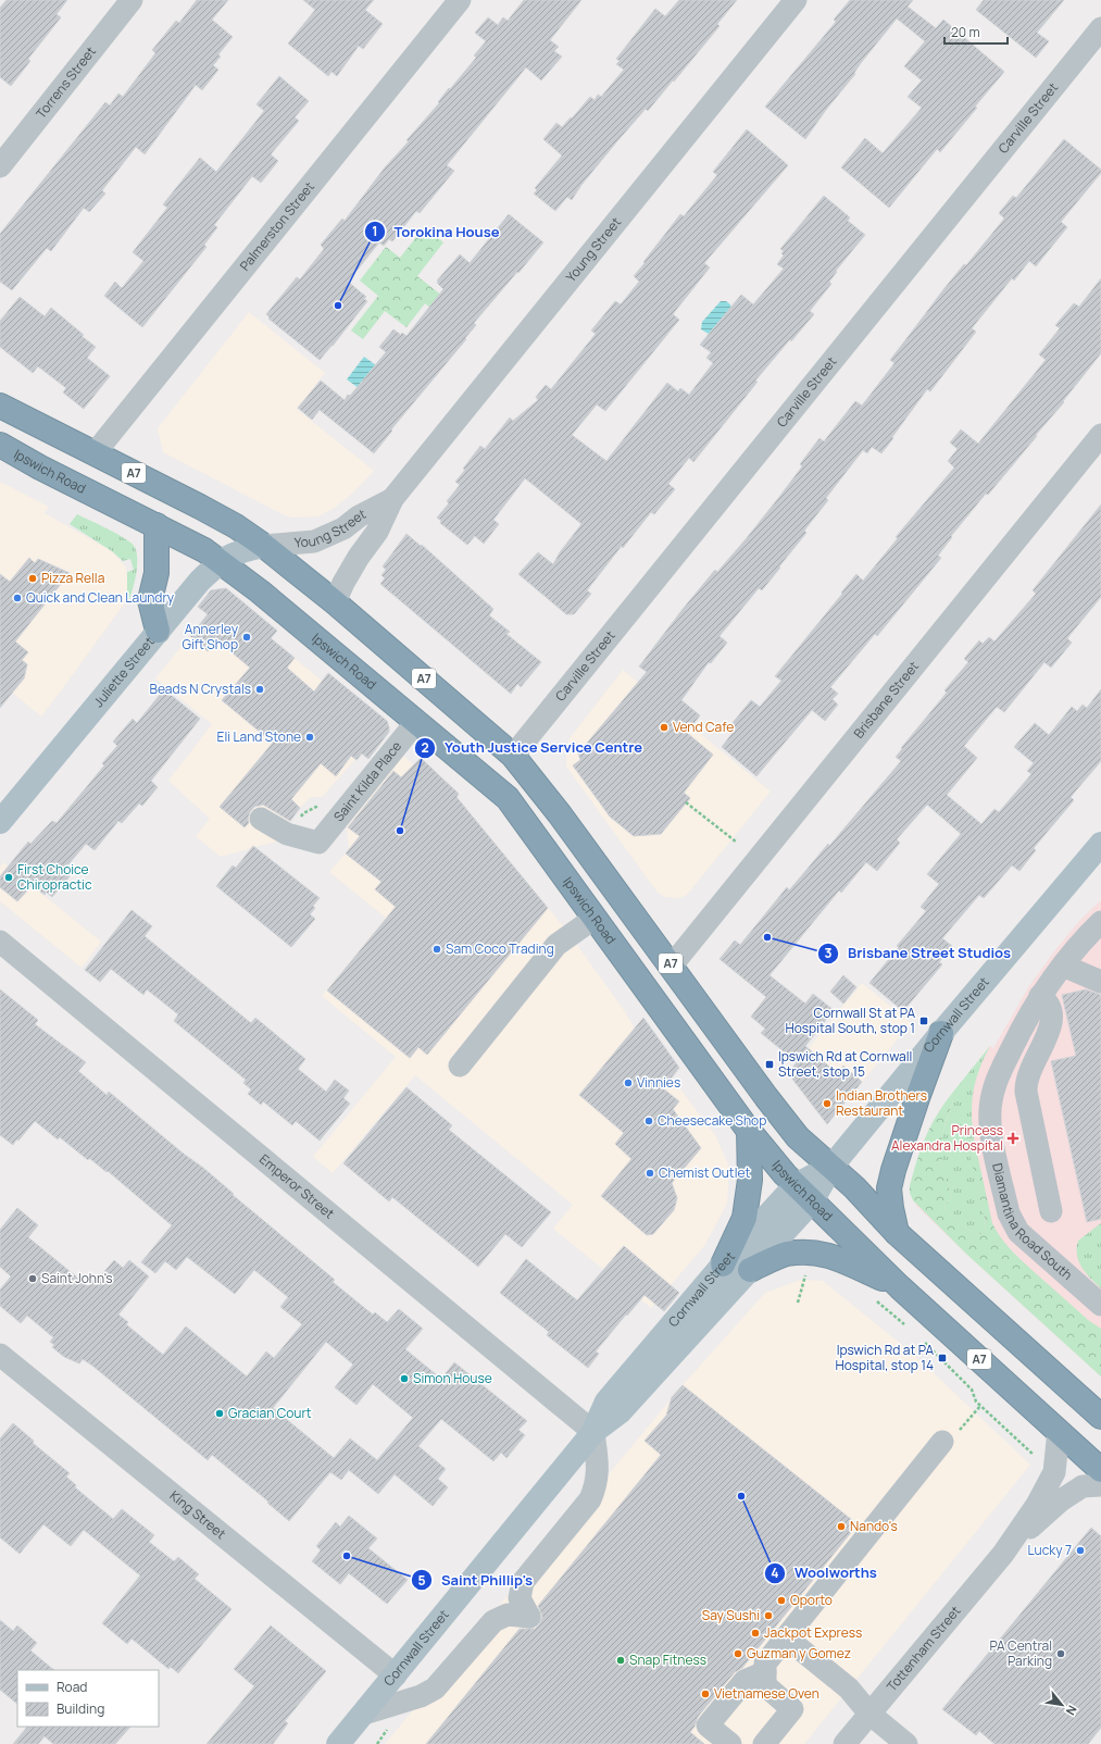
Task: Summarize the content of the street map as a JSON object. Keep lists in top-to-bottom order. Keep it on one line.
{"streets":{"highway":["Ipswich Road","A7"],"main road":["Juliette Street","Cornwall Street"],"street":["Torrens Street","Carville Street","Palmerston Street","Young Street","Brisbane Street","Saint Kilda Place","Emperor Street","Diamantina Road South","King Street","Tottenham Street"]},"crossings":[["Carville Street","A7"],["Palmerston Street","A7"],["Young Street","A7"],["Young Street","Juliette Street"],["Ipswich Road","Juliette Street"],["Ipswich Road","Saint Kilda Place"],["Ipswich Road","Cornwall Street"],["Ipswich Road","Tottenham Street"],["A7","Juliette Street"],["A7","Brisbane Street"],["A7","Cornwall Street"],["Cornwall Street","Emperor Street"],["Cornwall Street","King Street"]],"places":{"other":["Torokina House","Pizza Rella","Quick and Clean Laundry","Annerley Gift Shop","Beads N Crystals","Vend Cafe","Eli Land Stone","Youth Justice Service Centre","First Choice Chiropractic","Brisbane Street Studios","Sam Coco Trading","Vinnies","Indian Brothers Restaurant","Cheesecake Shop","Chemist Outlet","Saint John's","Simon House","Gracian Court","Woolworths","Nando's","Lucky 7","Saint Phillip's","Oporto","Say Sushi","Jackpot Express","Guzman y Gomez","PA Central Parking","Snap Fitness","Vietnamese Oven"],"transit":["Cornwall St at PA Hospital South, stop 1","Ipswich Rd at Cornwall Street, stop 15","Ipswich Rd at PA Hospital, stop 14"],"health":["Princess Alexandra Hospital"]},"legend":["Road","Building"],"scale_bar":"20 m","north":"bottom right"}
